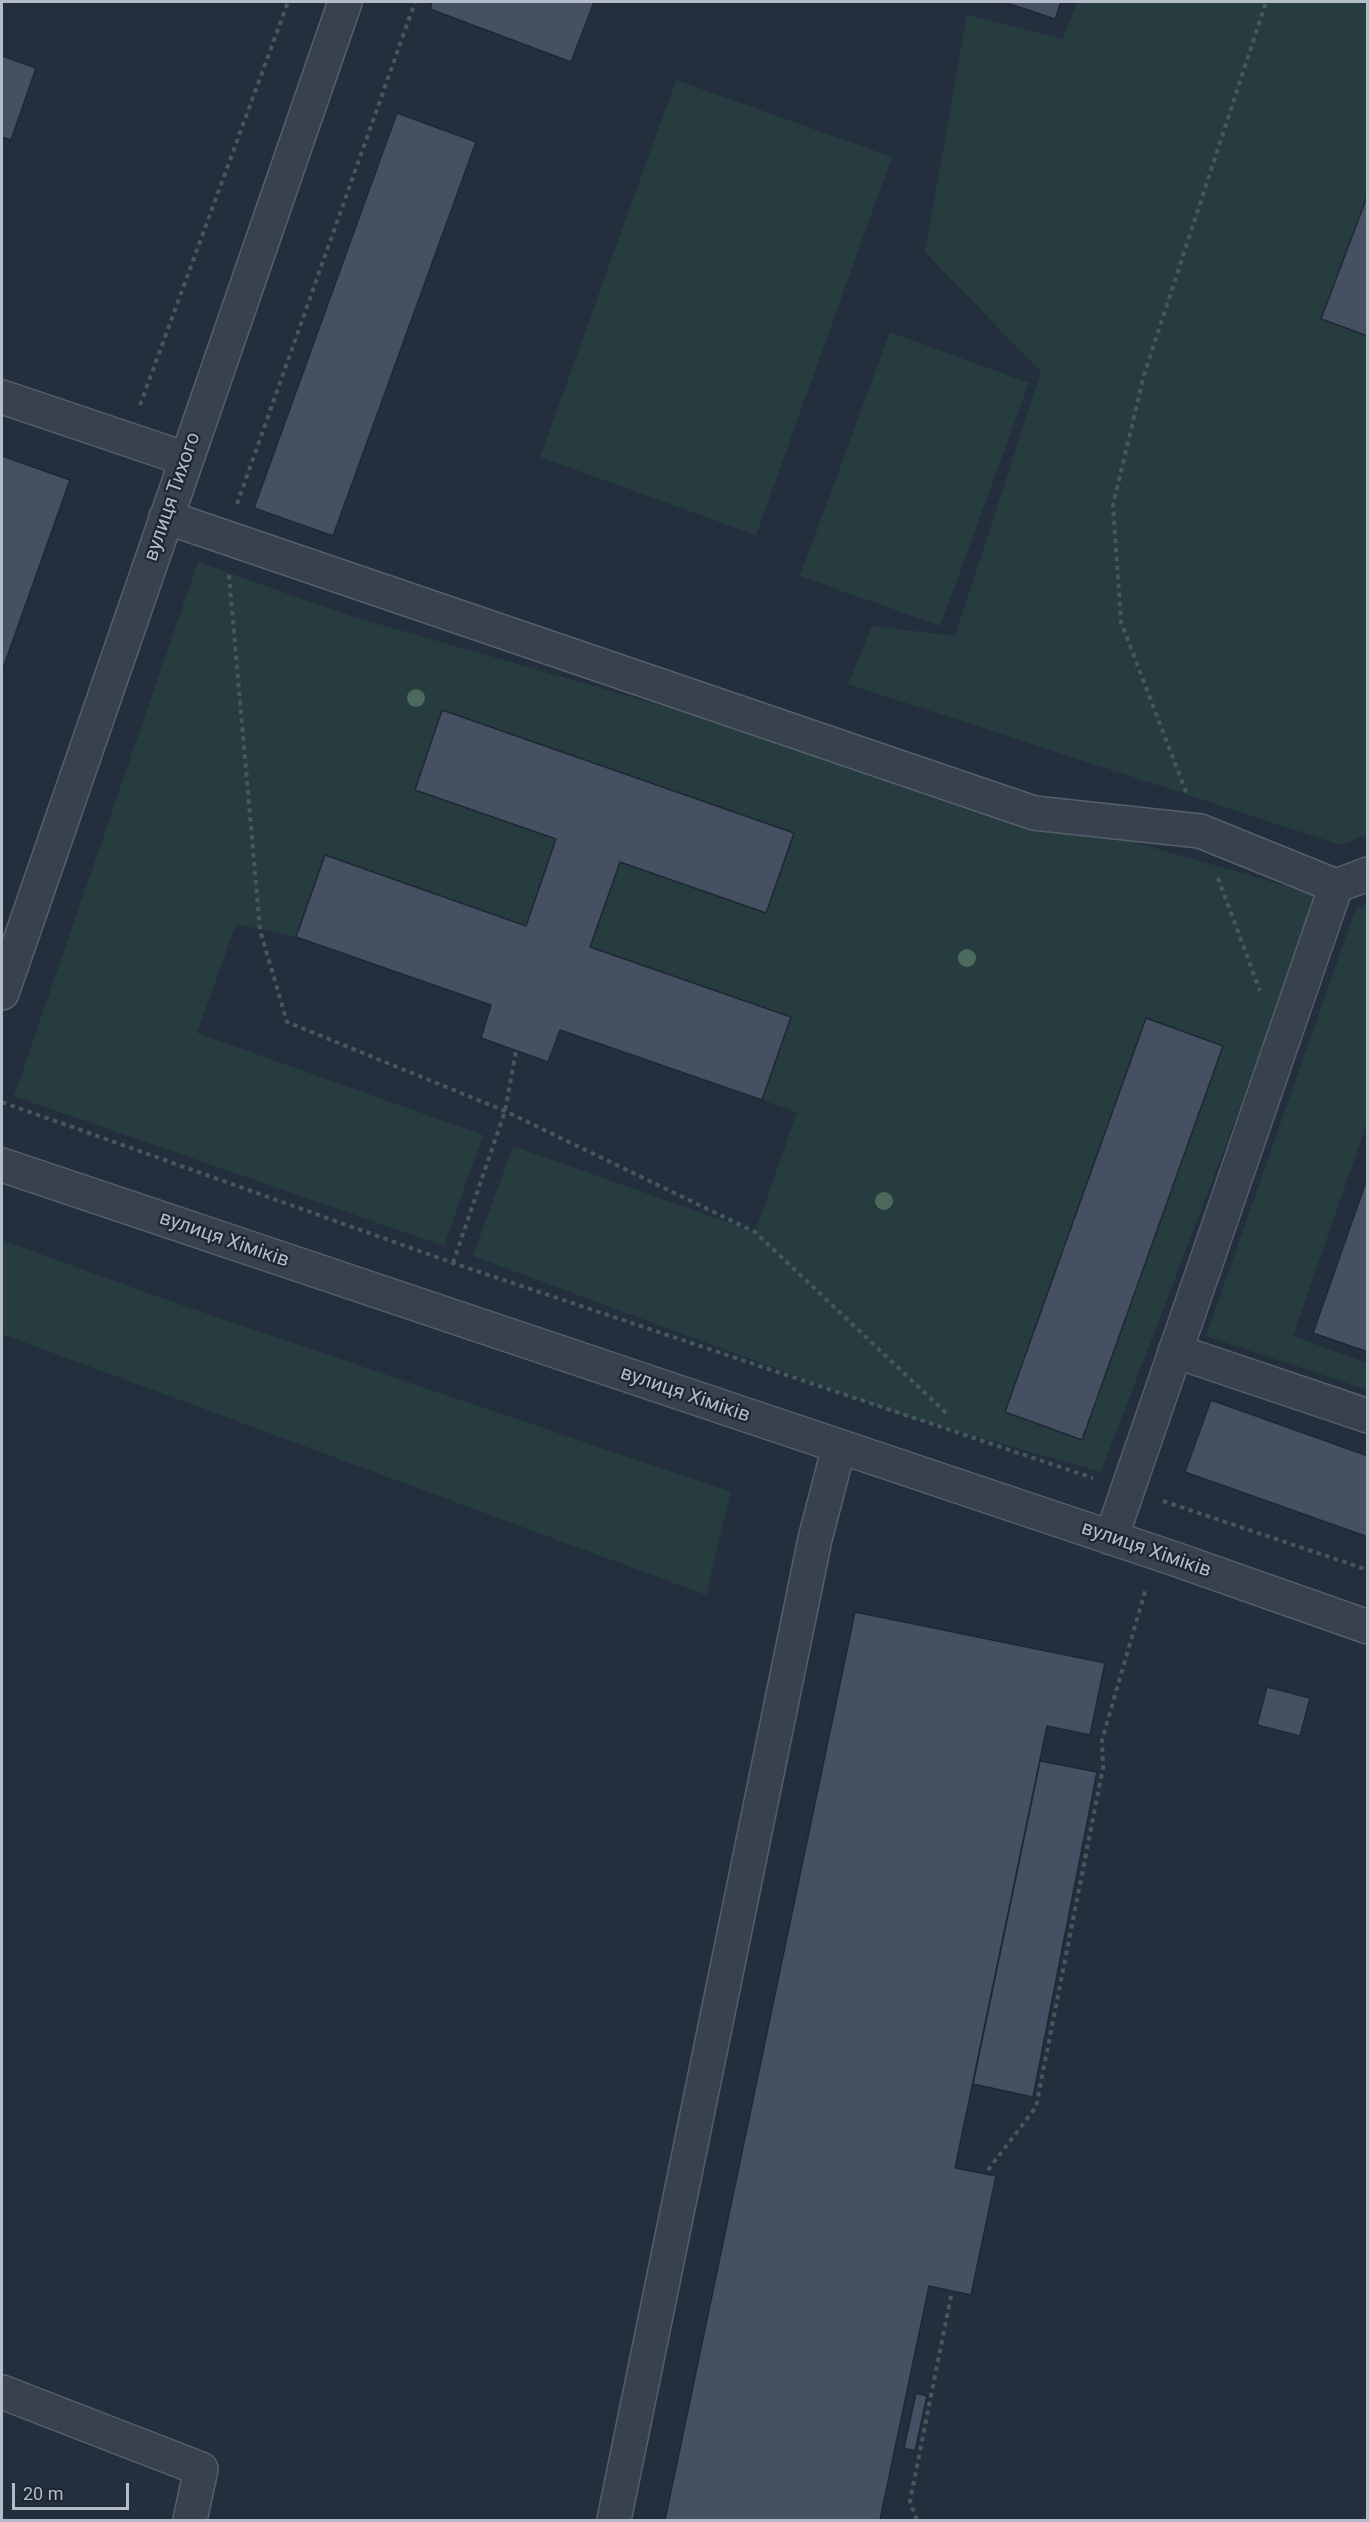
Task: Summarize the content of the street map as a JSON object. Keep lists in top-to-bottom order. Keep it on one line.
{"streets":{"street":["вулиця Тихого","вулиця Хіміків"]},"scale_bar":"20 m"}
